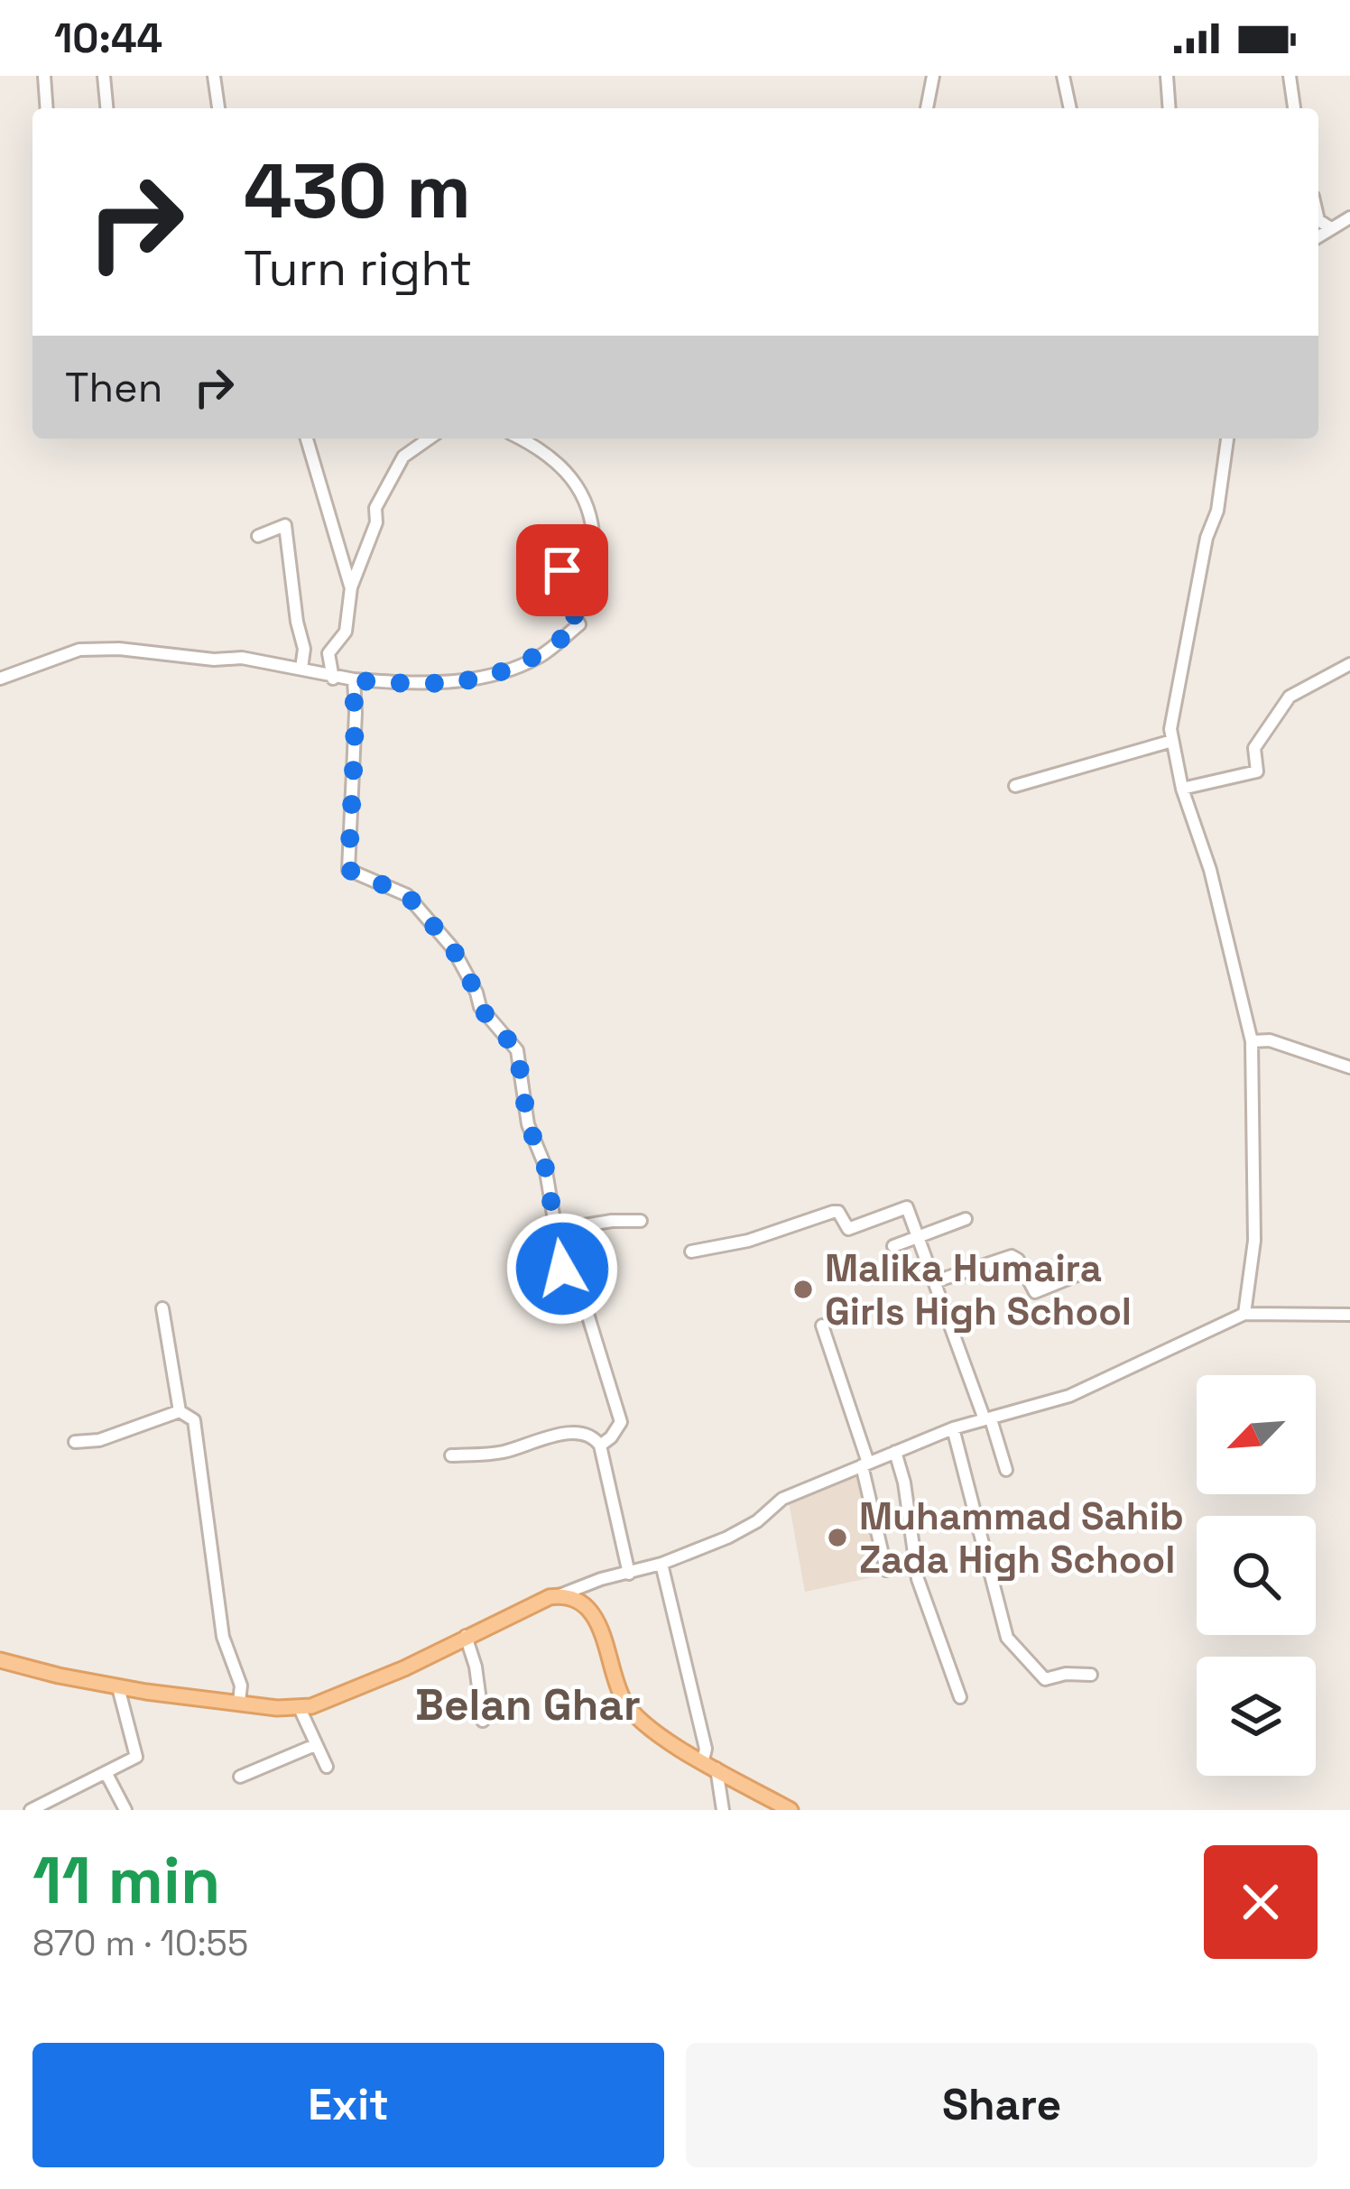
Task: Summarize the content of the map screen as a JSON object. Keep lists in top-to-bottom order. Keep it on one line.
{"districts":["Belan Ghar"],"places":["Malika Humaira Girls High School","Muhammad Sahib Zada High School"],"north":"bottom left","page":{"status":"10:44","turn":["430 m","Turn right"],"then":"Then","heading":["11 min","870 m · 10:55"],"buttons":["Exit","Share"]}}
